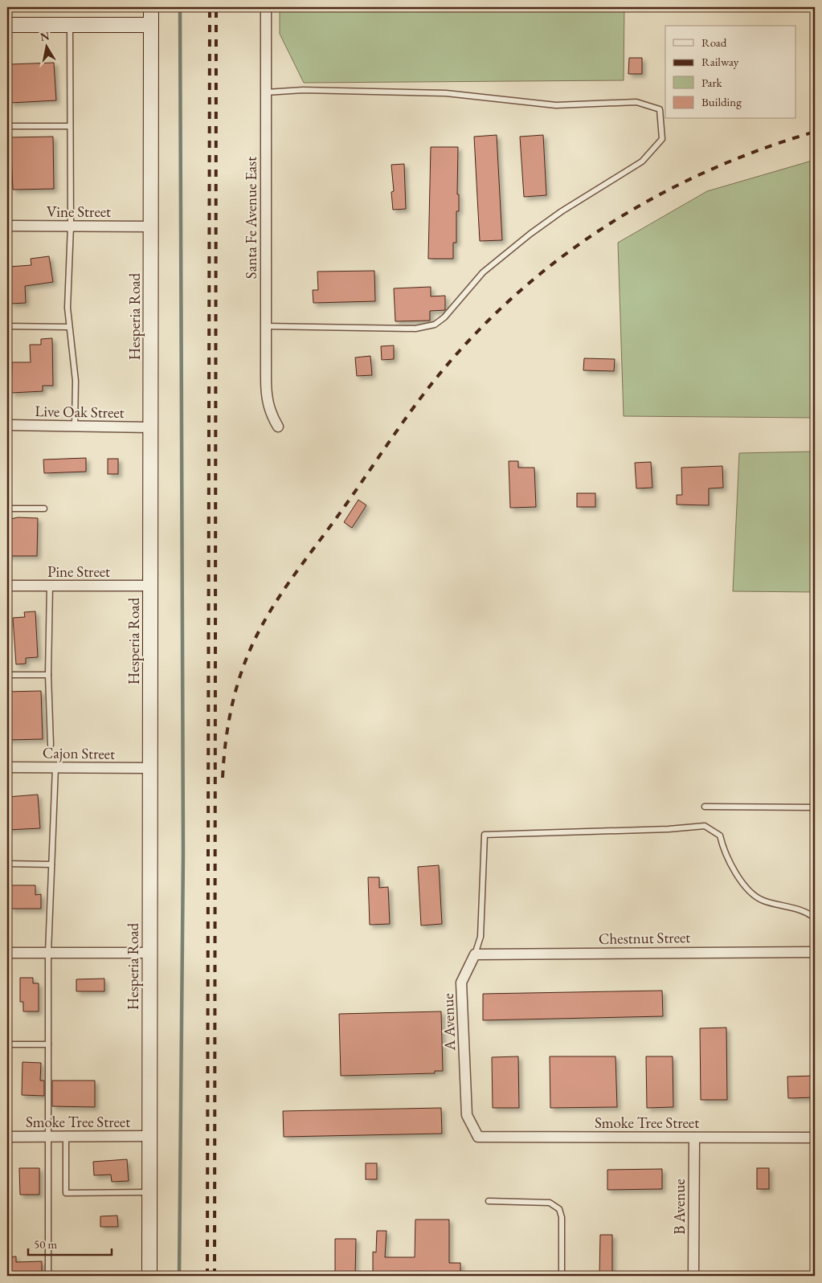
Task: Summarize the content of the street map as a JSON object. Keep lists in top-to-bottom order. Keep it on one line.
{"streets":{"main road":["Hesperia Road"],"street":["Vine Street","Santa Fe Avenue East","Live Oak Street","Pine Street","Cajon Street","Chestnut Street","A Avenue","Smoke Tree Street","B Avenue"]},"crossings":[["Vine Street","Hesperia Road"],["Hesperia Road","Live Oak Street"],["Hesperia Road","Pine Street"],["Hesperia Road","Cajon Street"],["Hesperia Road","Smoke Tree Street"],["Chestnut Street","A Avenue"],["A Avenue","Smoke Tree Street"],["Smoke Tree Street","B Avenue"]],"legend":["Road","Railway","Park","Building"],"scale_bar":"50 m","north":"top"}
